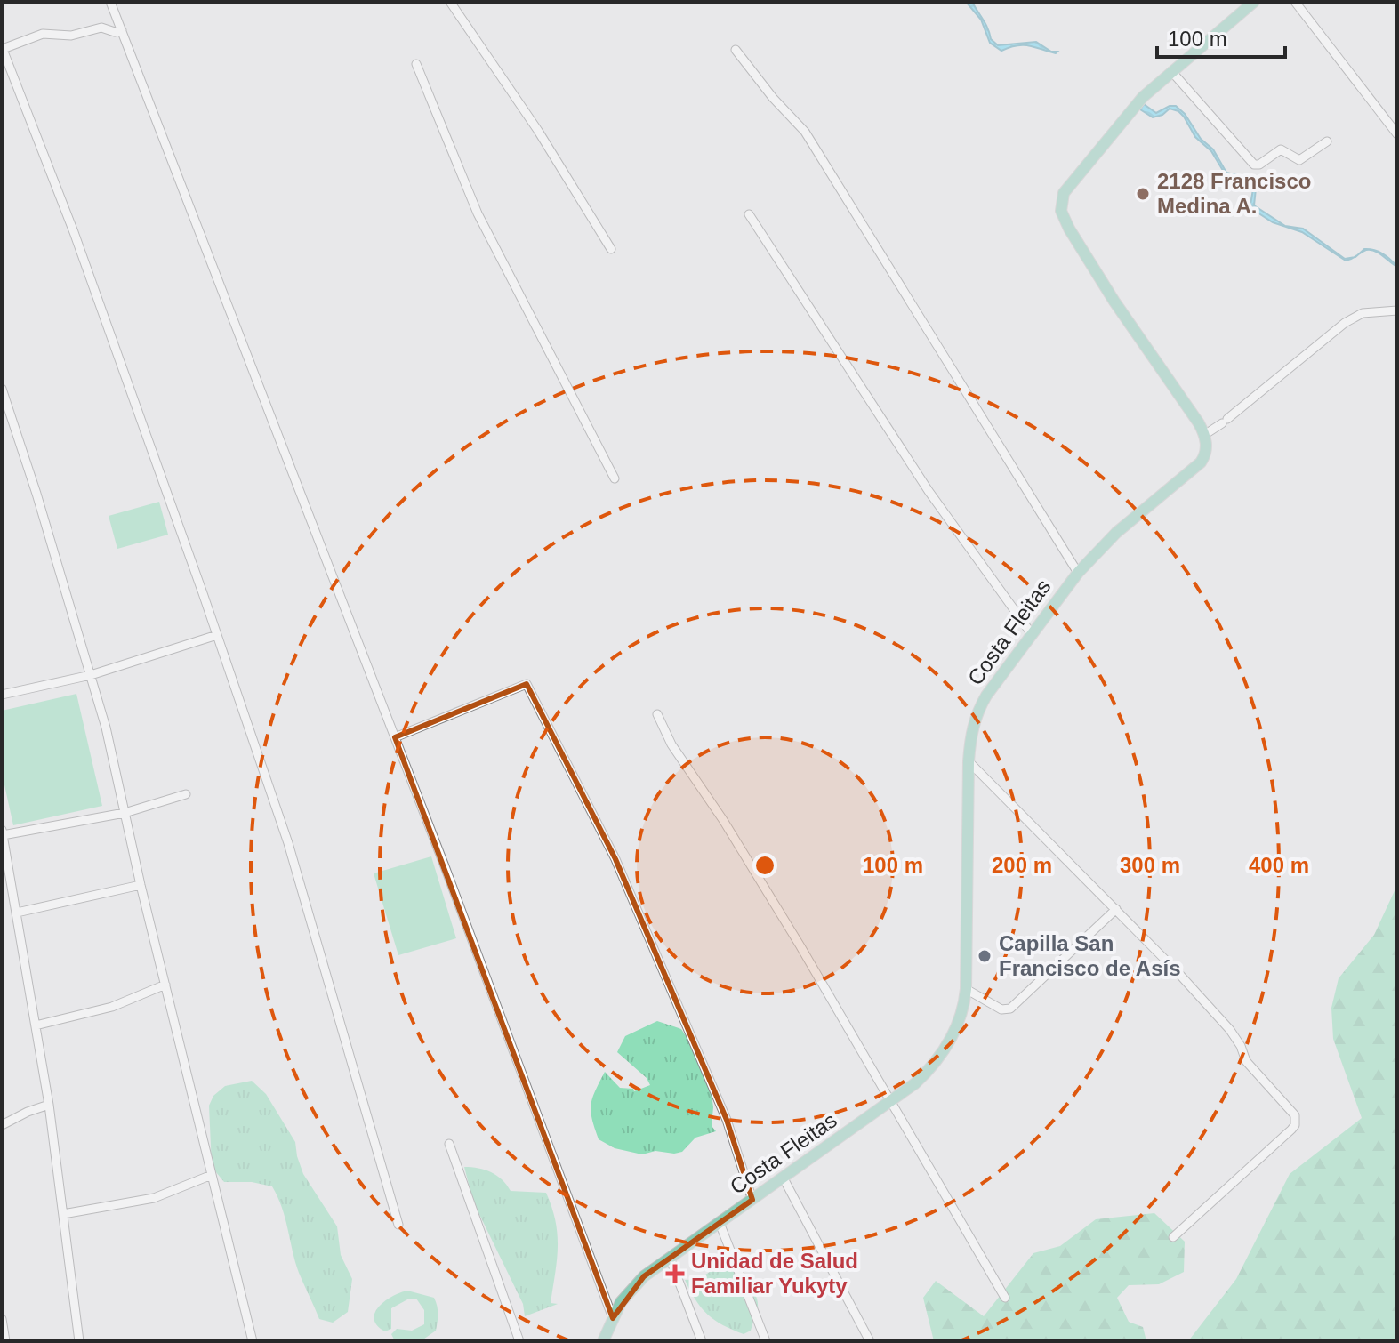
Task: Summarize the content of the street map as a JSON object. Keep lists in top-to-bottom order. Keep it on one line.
{"streets":{"main road":["Costa Fleitas"]},"places":{"other":["2128 Francisco Medina A.","Capilla San Francisco de Asís"],"health":["Unidad de Salud Familiar Yukyty"]},"scale_bar":"100 m","rings":["100 m","200 m","300 m","400 m"]}
